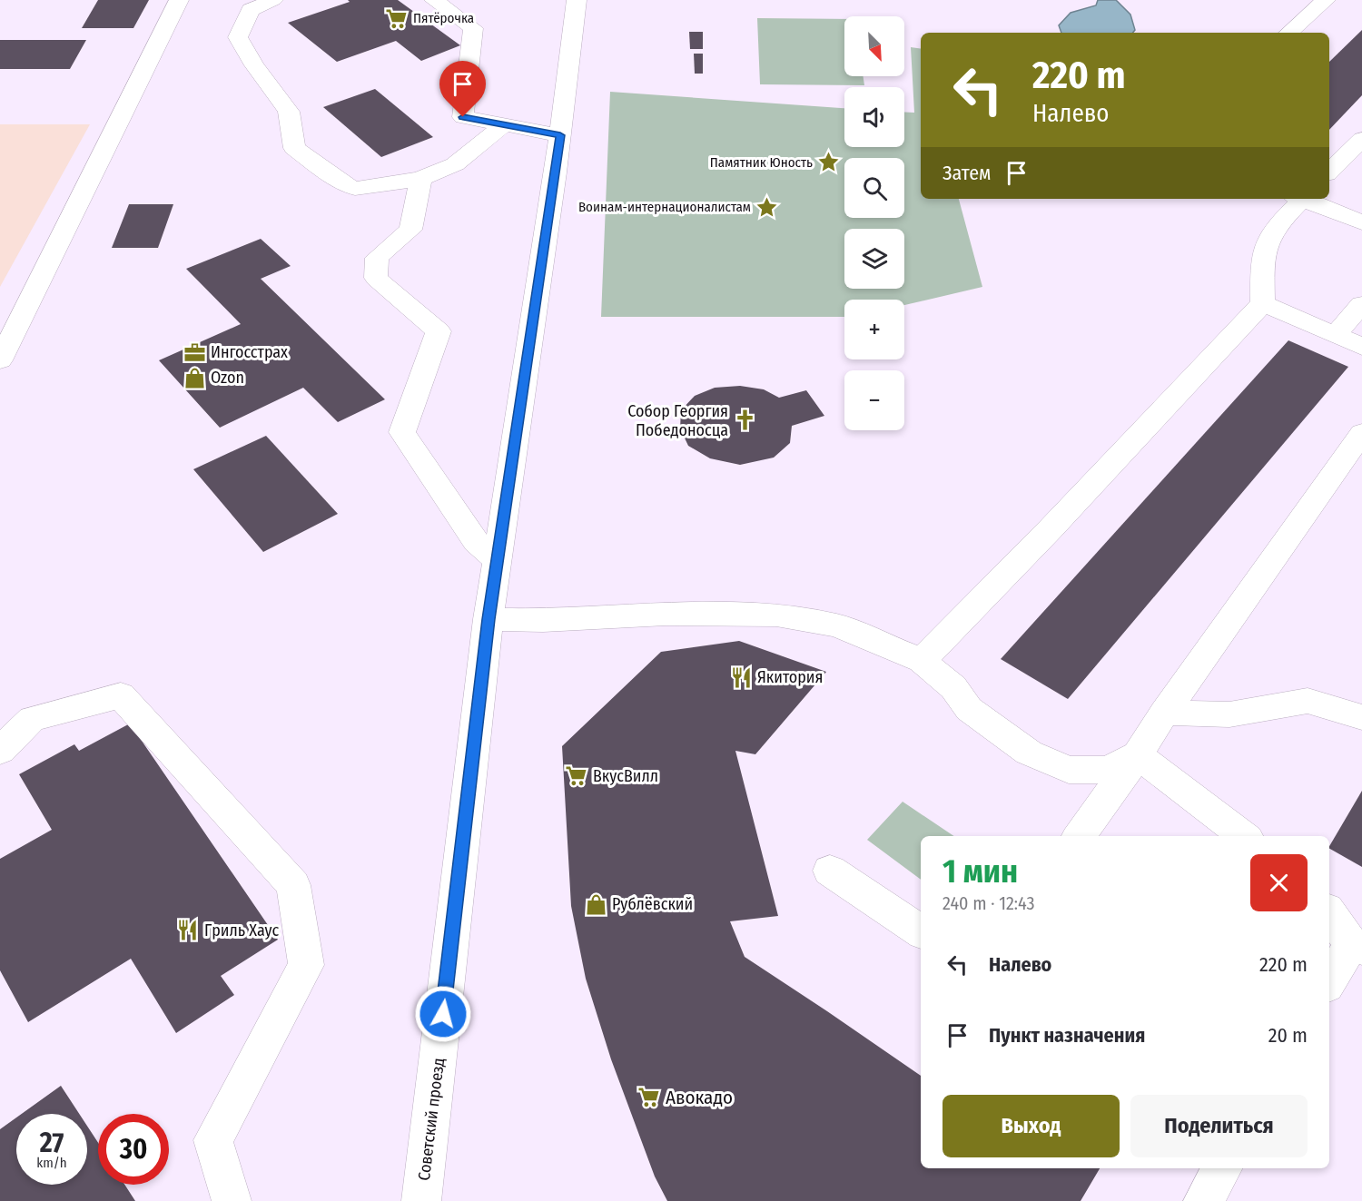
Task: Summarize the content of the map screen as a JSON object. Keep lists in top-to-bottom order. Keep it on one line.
{"streets":{"street":["Советский проезд"]},"places":{"supermarket":["Пятёрочка","ВкусВилл","Авокадо"],"place":["Памятник Юность","Воинам-интернационалистам"],"office":["Ингосстрах"],"shop":["Ozon","Рублёвский"],"church":["Собор Георгия Победоносца"],"restaurant":["Якитория","Гриль Хаус"]},"north":"bottom right","page":{"map_buttons":["+","−"],"turn":["220 m","Налево"],"then":"Затем","heading":["1 мин","240 m · 12:43"],"list":[{"name":"Налево","value":"220 m"},{"name":"Пункт назначения","value":"20 m"}],"buttons":["Выход","Поделиться"],"speed":"27 km/h","limit":"30"}}
